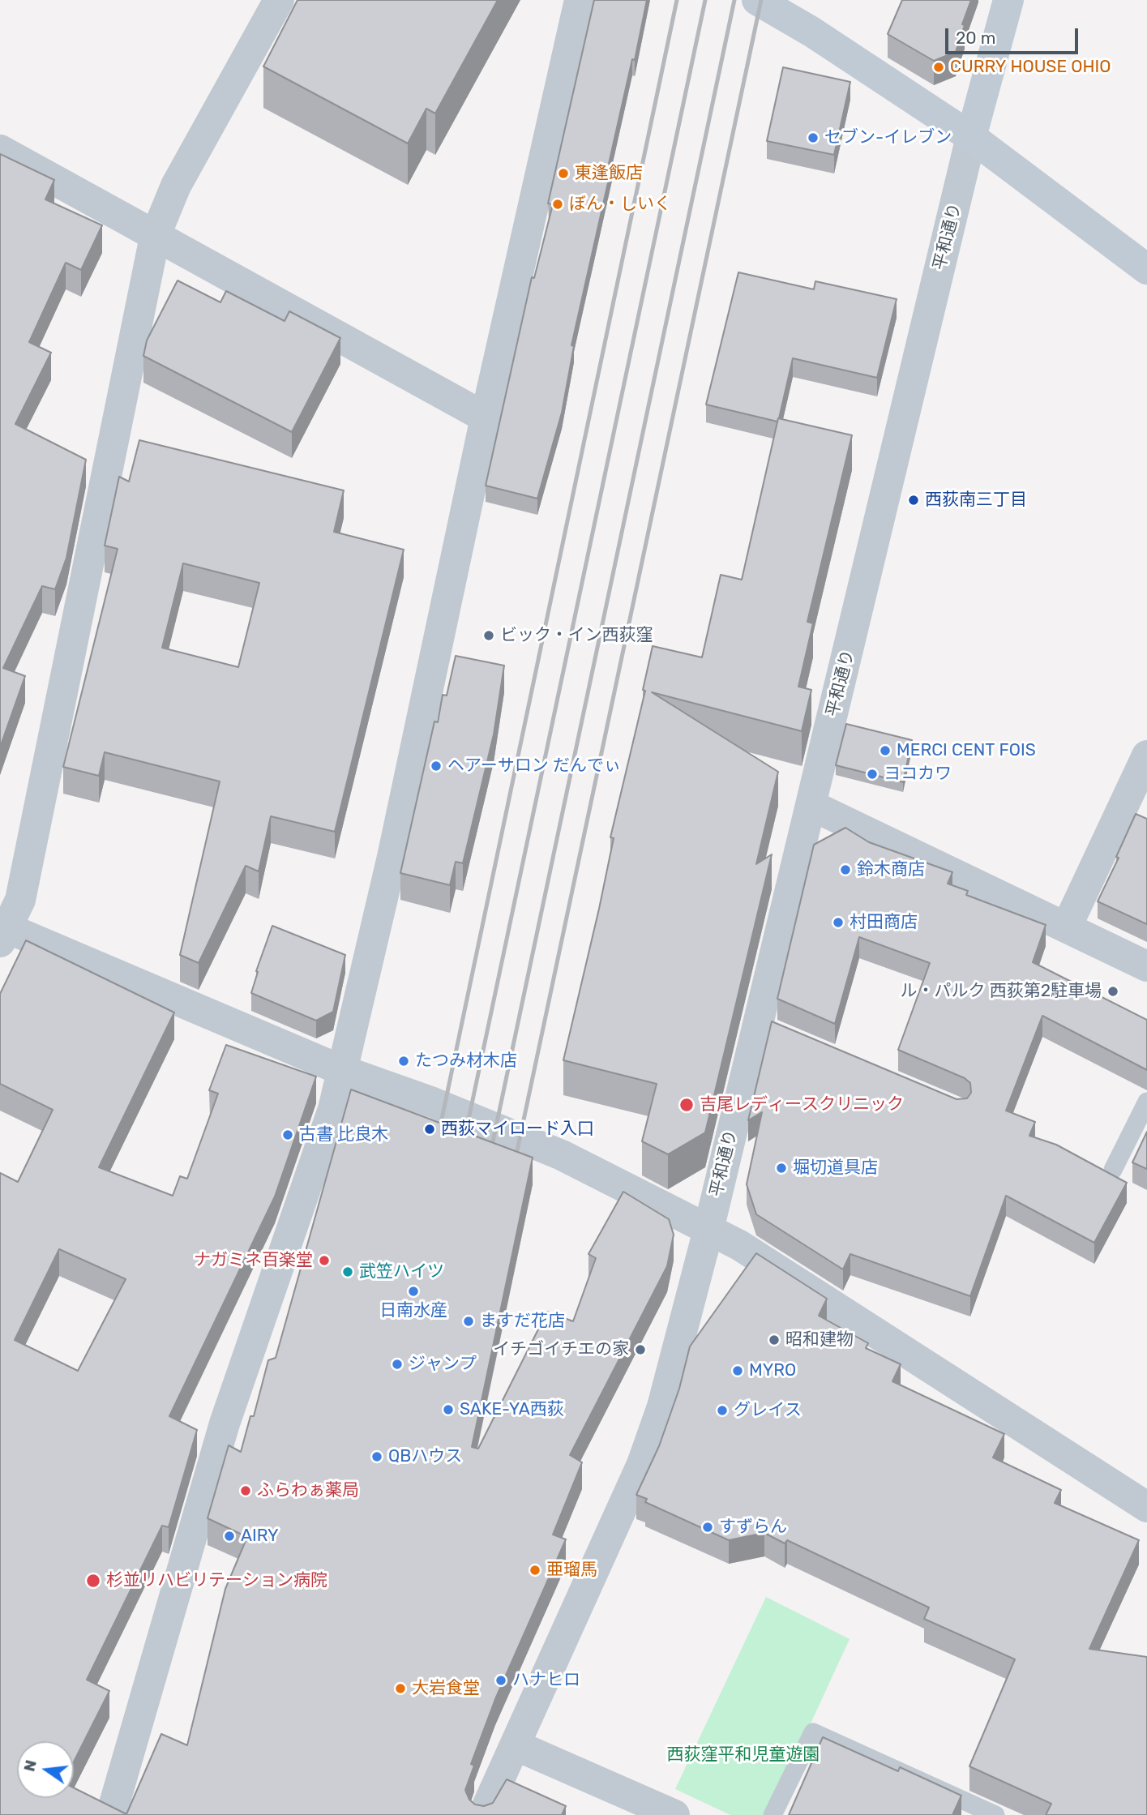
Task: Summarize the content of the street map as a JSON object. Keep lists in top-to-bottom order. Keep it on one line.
{"streets":{"street":["平和通り"]},"parks":["西荻窪平和児童遊園"],"places":["CURRY HOUSE OHIO","セブン-イレブン","東逢飯店","ぼん・しいく","西荻南三丁目","ビック・イン西荻窪","MERCI CENT FOIS","ヘアーサロン だんでぃ","ヨコカワ","鈴木商店","村田商店","ル・パルク 西荻第2駐車場","たつみ材木店","吉尾レディースクリニック","西荻マイロード入口","古書 比良木","堀切道具店","ナガミネ百楽堂","武笠ハイツ","日南水産","ますだ花店","昭和建物","イチゴイチエの家","ジャンプ","MYRO","SAKE-YA西荻","グレイス","QBハウス","ふらわぁ薬局","すずらん","AIRY","亜瑠馬","杉並リハビリテーション病院","ハナヒロ","大岩食堂"],"scale_bar":"20 m","north":"left"}
